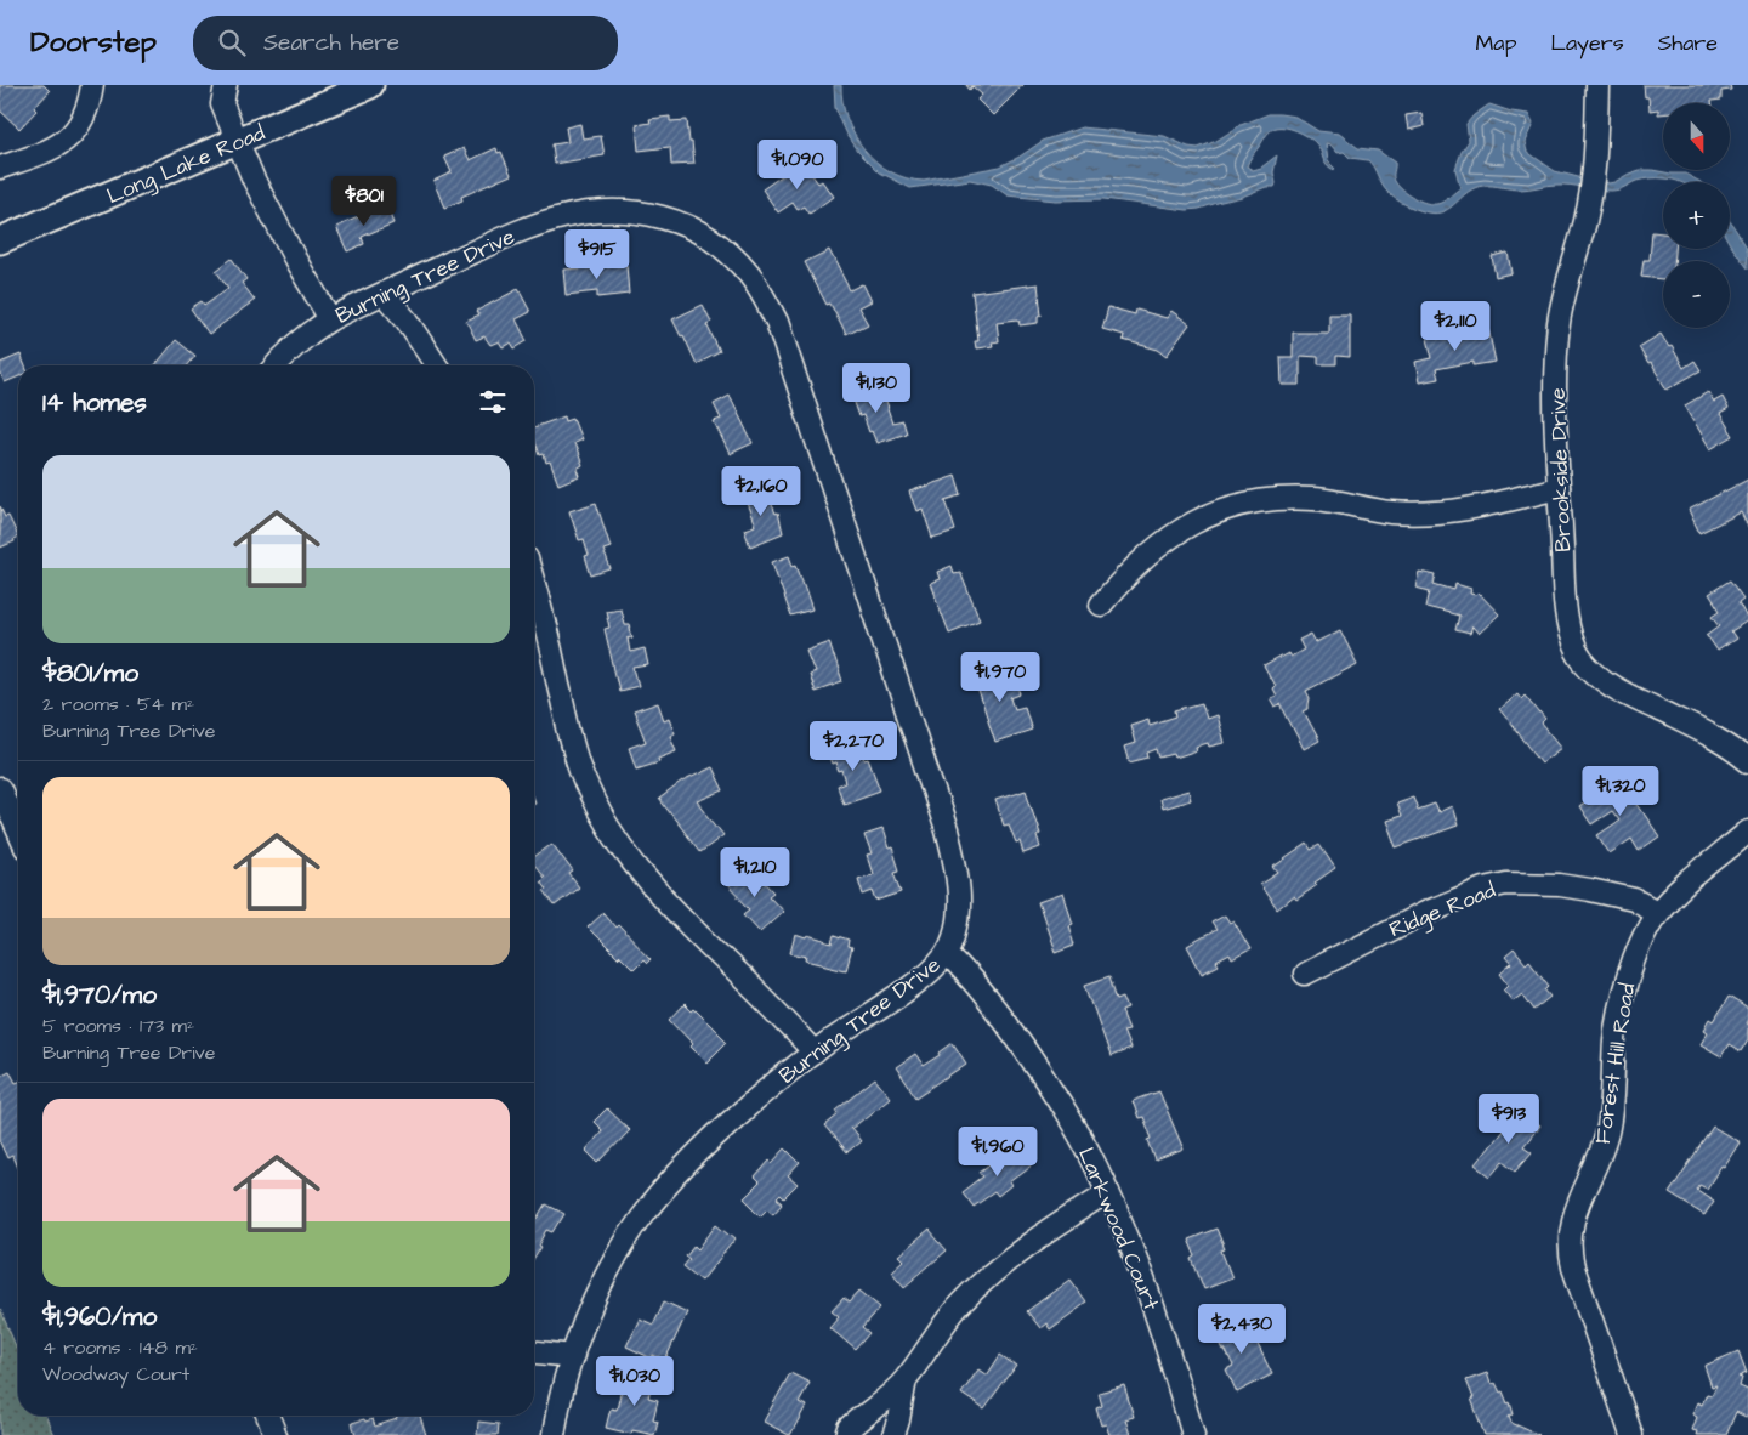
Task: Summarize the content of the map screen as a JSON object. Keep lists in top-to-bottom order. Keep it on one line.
{"streets":{"main road":["Long Lake Road"],"street":["Burning Tree Drive","Brookside Drive","Ridge Road","Forest Hill Road","Larkwood Court"]},"crossings":[["Burning Tree Drive","Larkwood Court"],["Ridge Road","Forest Hill Road"]],"north":"bottom","page":{"header":"Doorstep","search":"Search here","nav":["Map","Layers","Share"],"map_buttons":["+","−"],"price":["$1,090","$801","$915","$2,110","$1,130","$2,160","$1,970","$2,270","$1,320","$1,210","$913","$1,960","$2,430","$1,030"],"heading":"14 homes","list":[{"name":"$801/mo","note":"2 rooms · 54 m² · Burning Tree Drive"},{"name":"$1,970/mo","note":"5 rooms · 173 m² · Burning Tree Drive"},{"name":"$1,960/mo","note":"4 rooms · 148 m² · Woodway Court"}]}}
